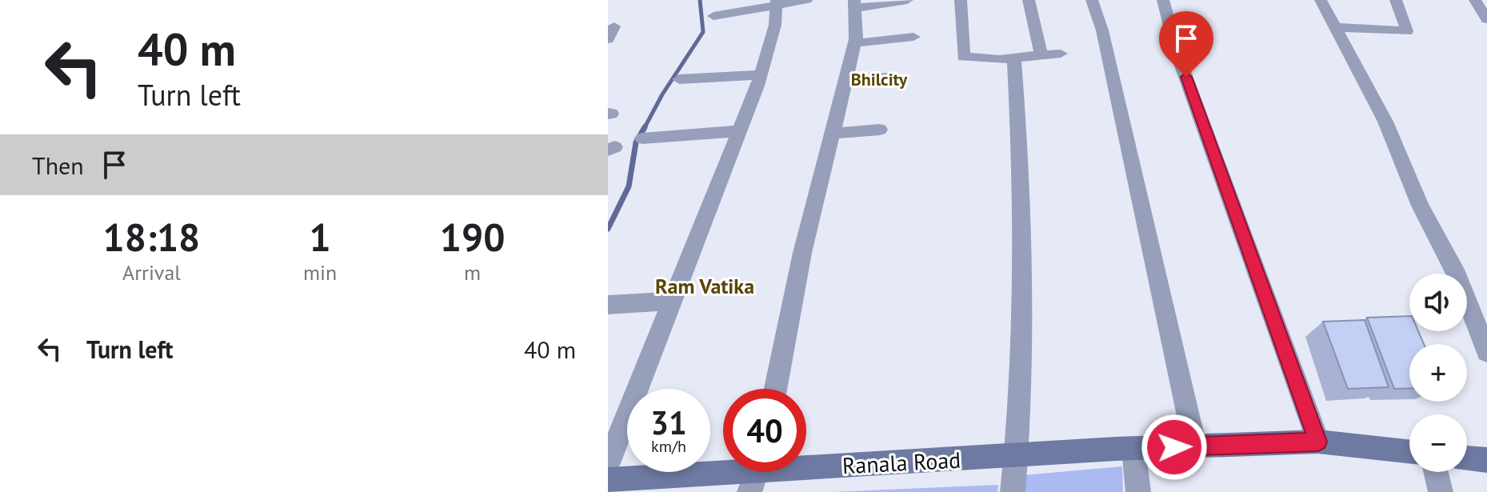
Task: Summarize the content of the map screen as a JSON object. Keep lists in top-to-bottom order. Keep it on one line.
{"streets":{"street":["Ranala Road"]},"districts":["Bhilcity","Ram Vatika"],"page":{"turn":["40 m","Turn left"],"then":"Then","eta":["18:18","Arrival","1","min","190","m"],"map_buttons":["+","−"],"list":[{"name":"Turn left","value":"40 m"}],"speed":"31 km/h","limit":"40"}}
